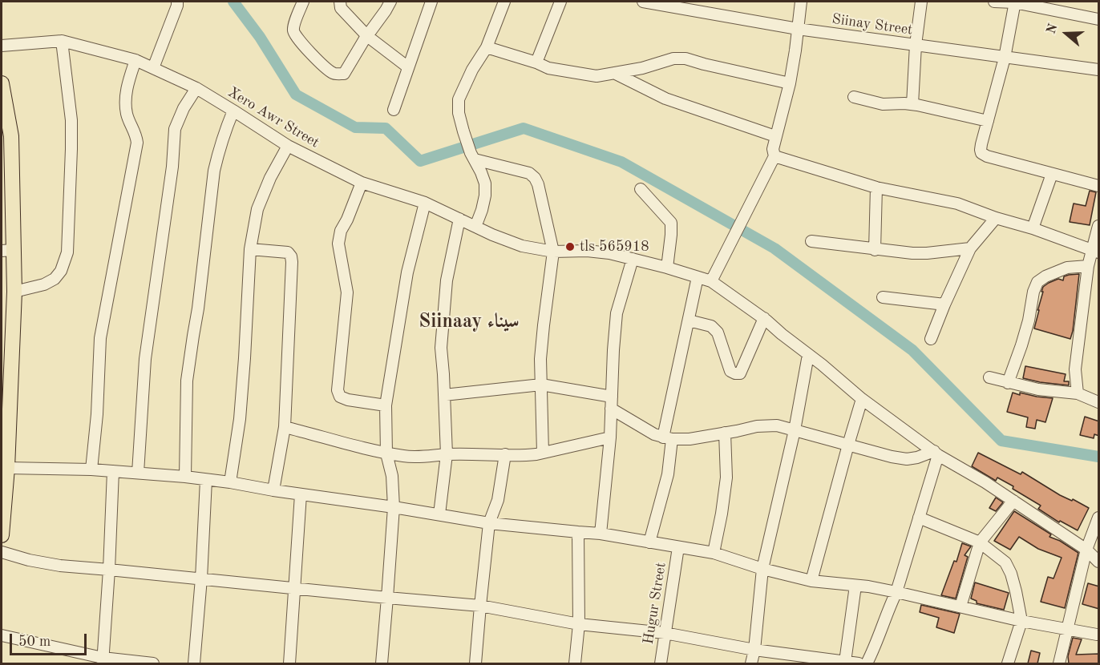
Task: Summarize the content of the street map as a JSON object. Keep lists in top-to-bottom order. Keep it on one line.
{"streets":{"street":["Siinay Street","Xero Awr Street","Hugur Street"]},"districts":["Siinaay سيناء"],"places":["tls 565918"],"scale_bar":"50 m","north":"left"}
